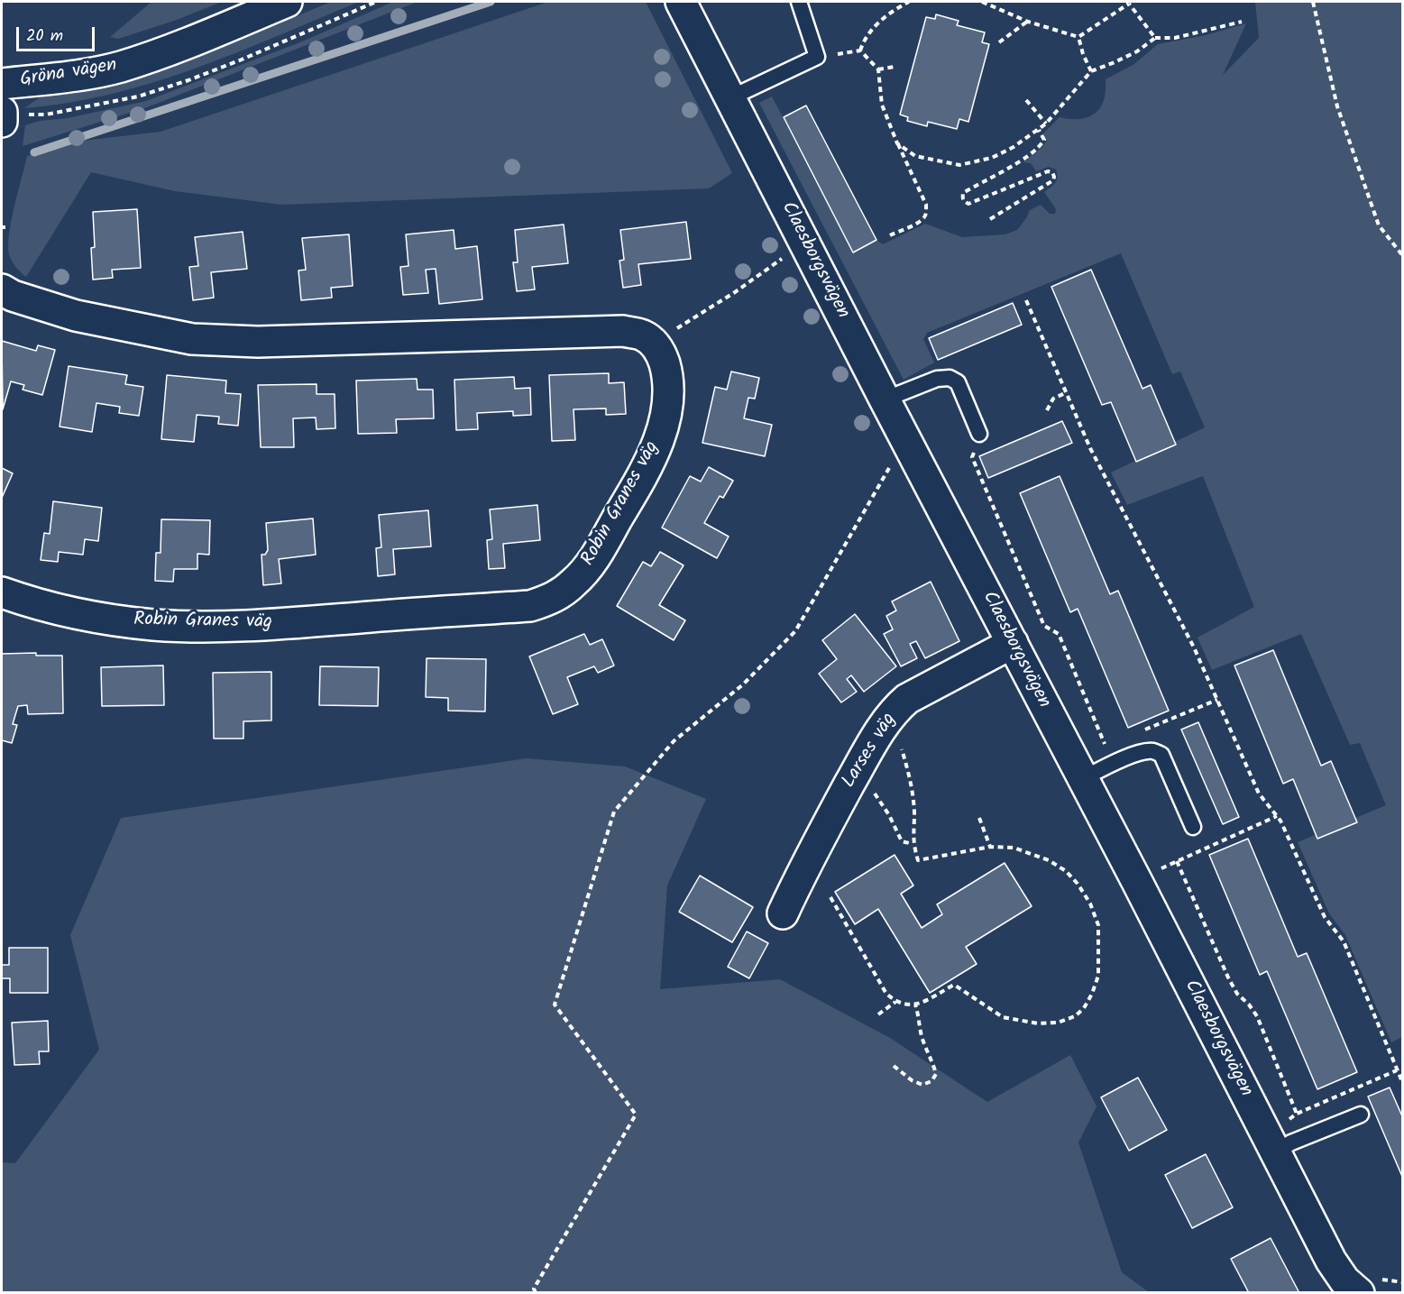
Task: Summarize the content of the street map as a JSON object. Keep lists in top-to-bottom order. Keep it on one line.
{"streets":{"street":["Gröna vägen","Claesborgsvägen","Robin Granes väg","Larses väg"]},"crossings":[["Claesborgsvägen","Larses väg"]],"scale_bar":"20 m"}
